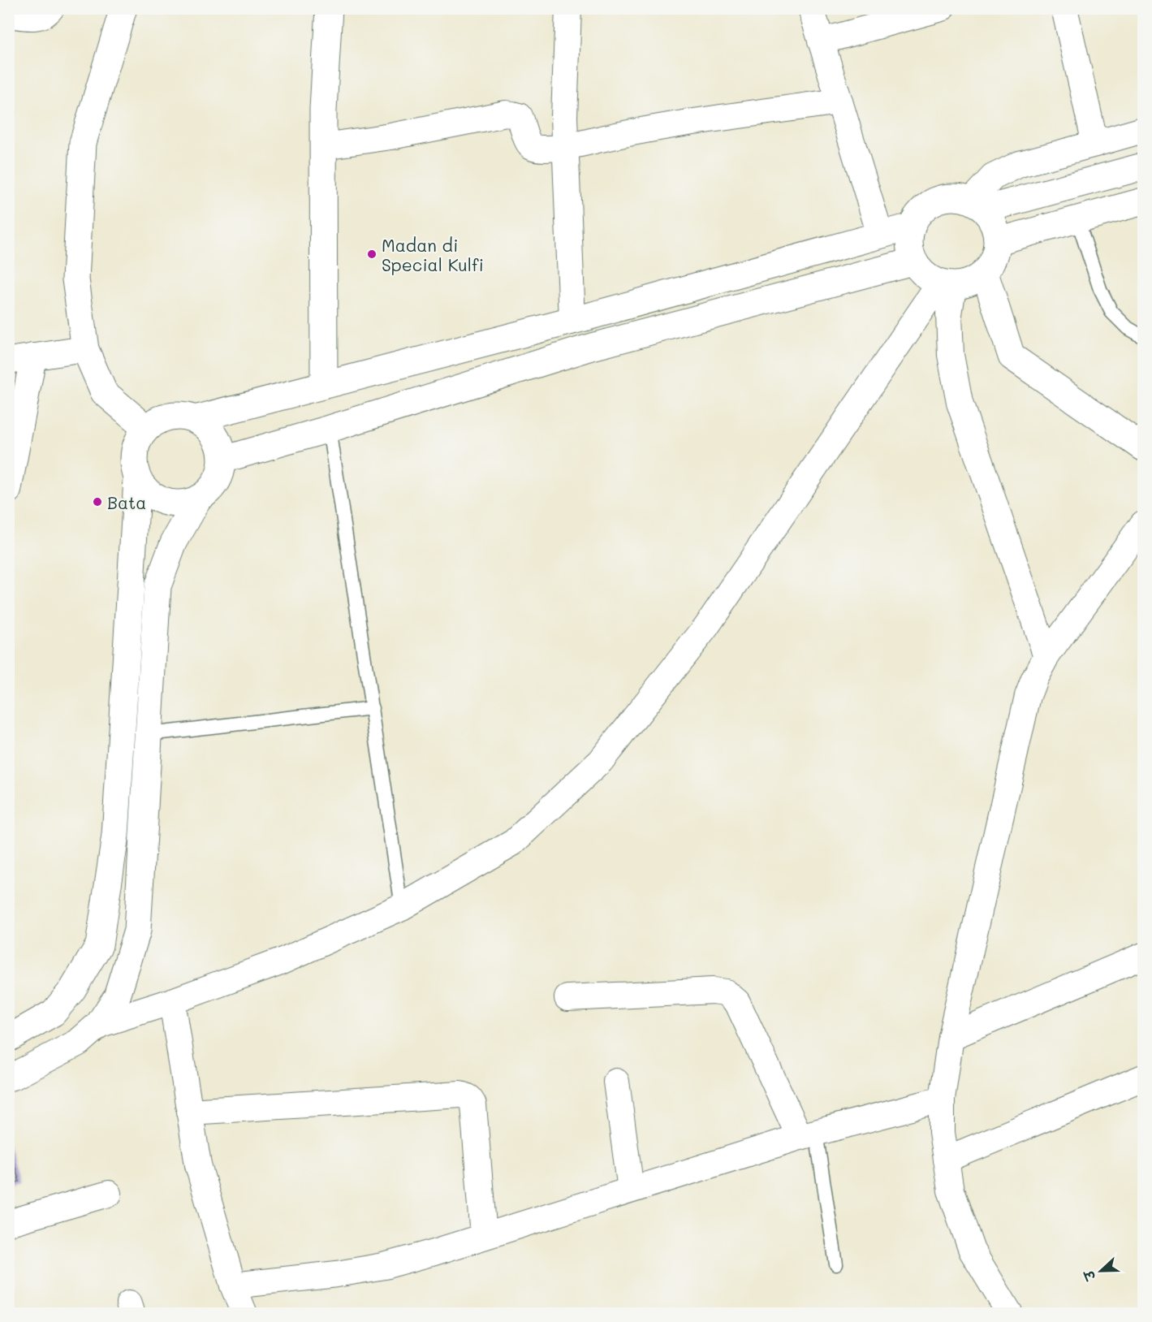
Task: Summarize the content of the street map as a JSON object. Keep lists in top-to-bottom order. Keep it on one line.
{"places":["Madan di Special Kulfi","Bata"],"north":"left"}
